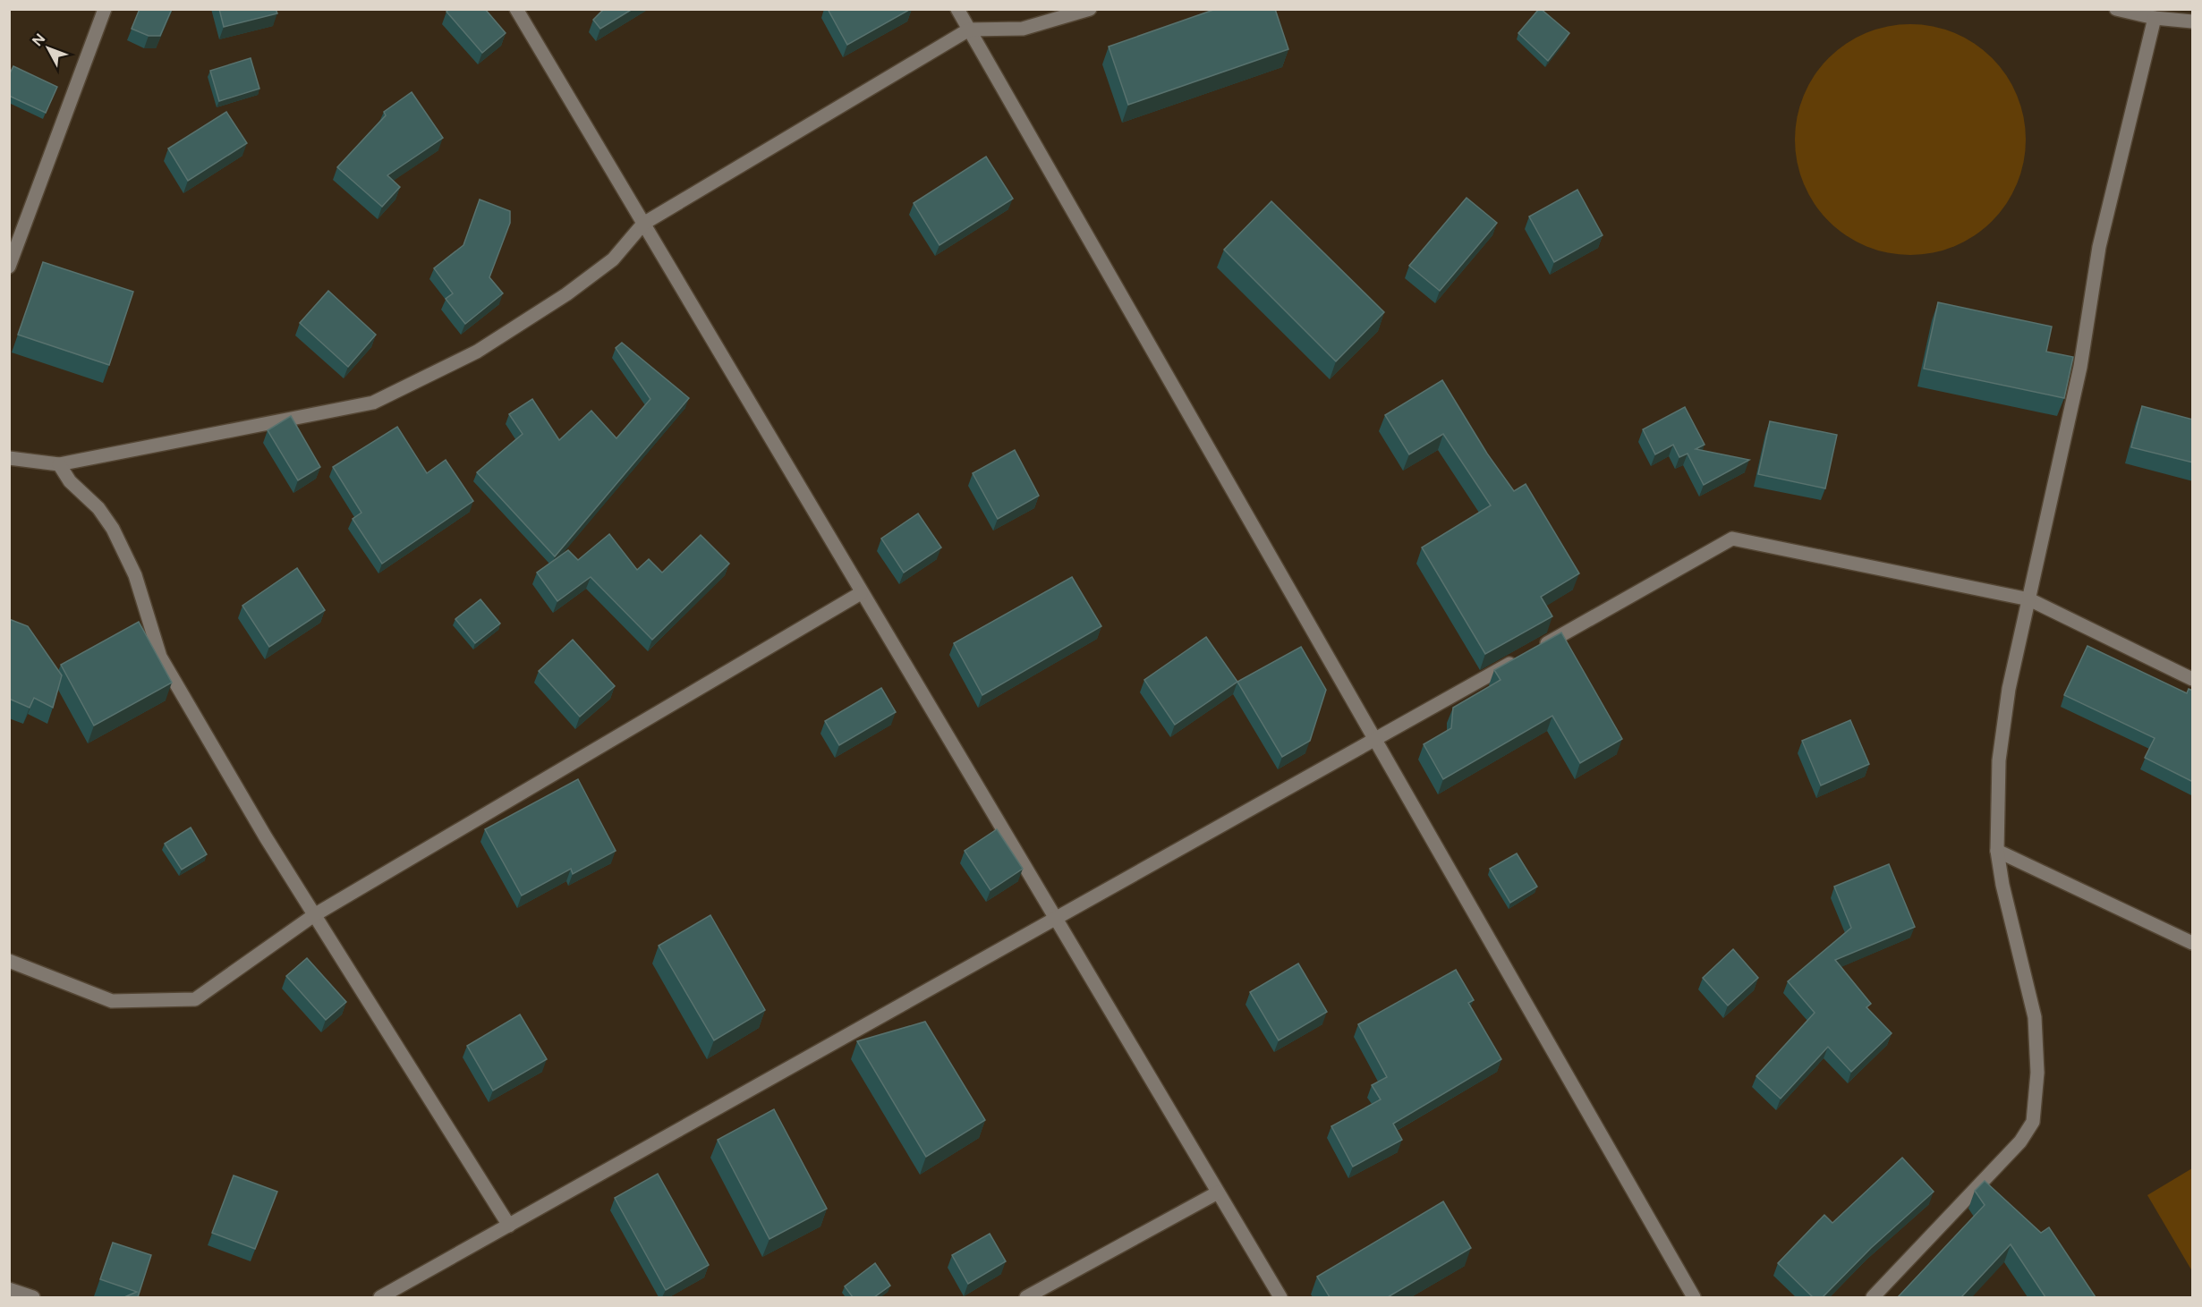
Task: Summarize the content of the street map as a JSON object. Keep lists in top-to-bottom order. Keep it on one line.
{"north":"top left"}
